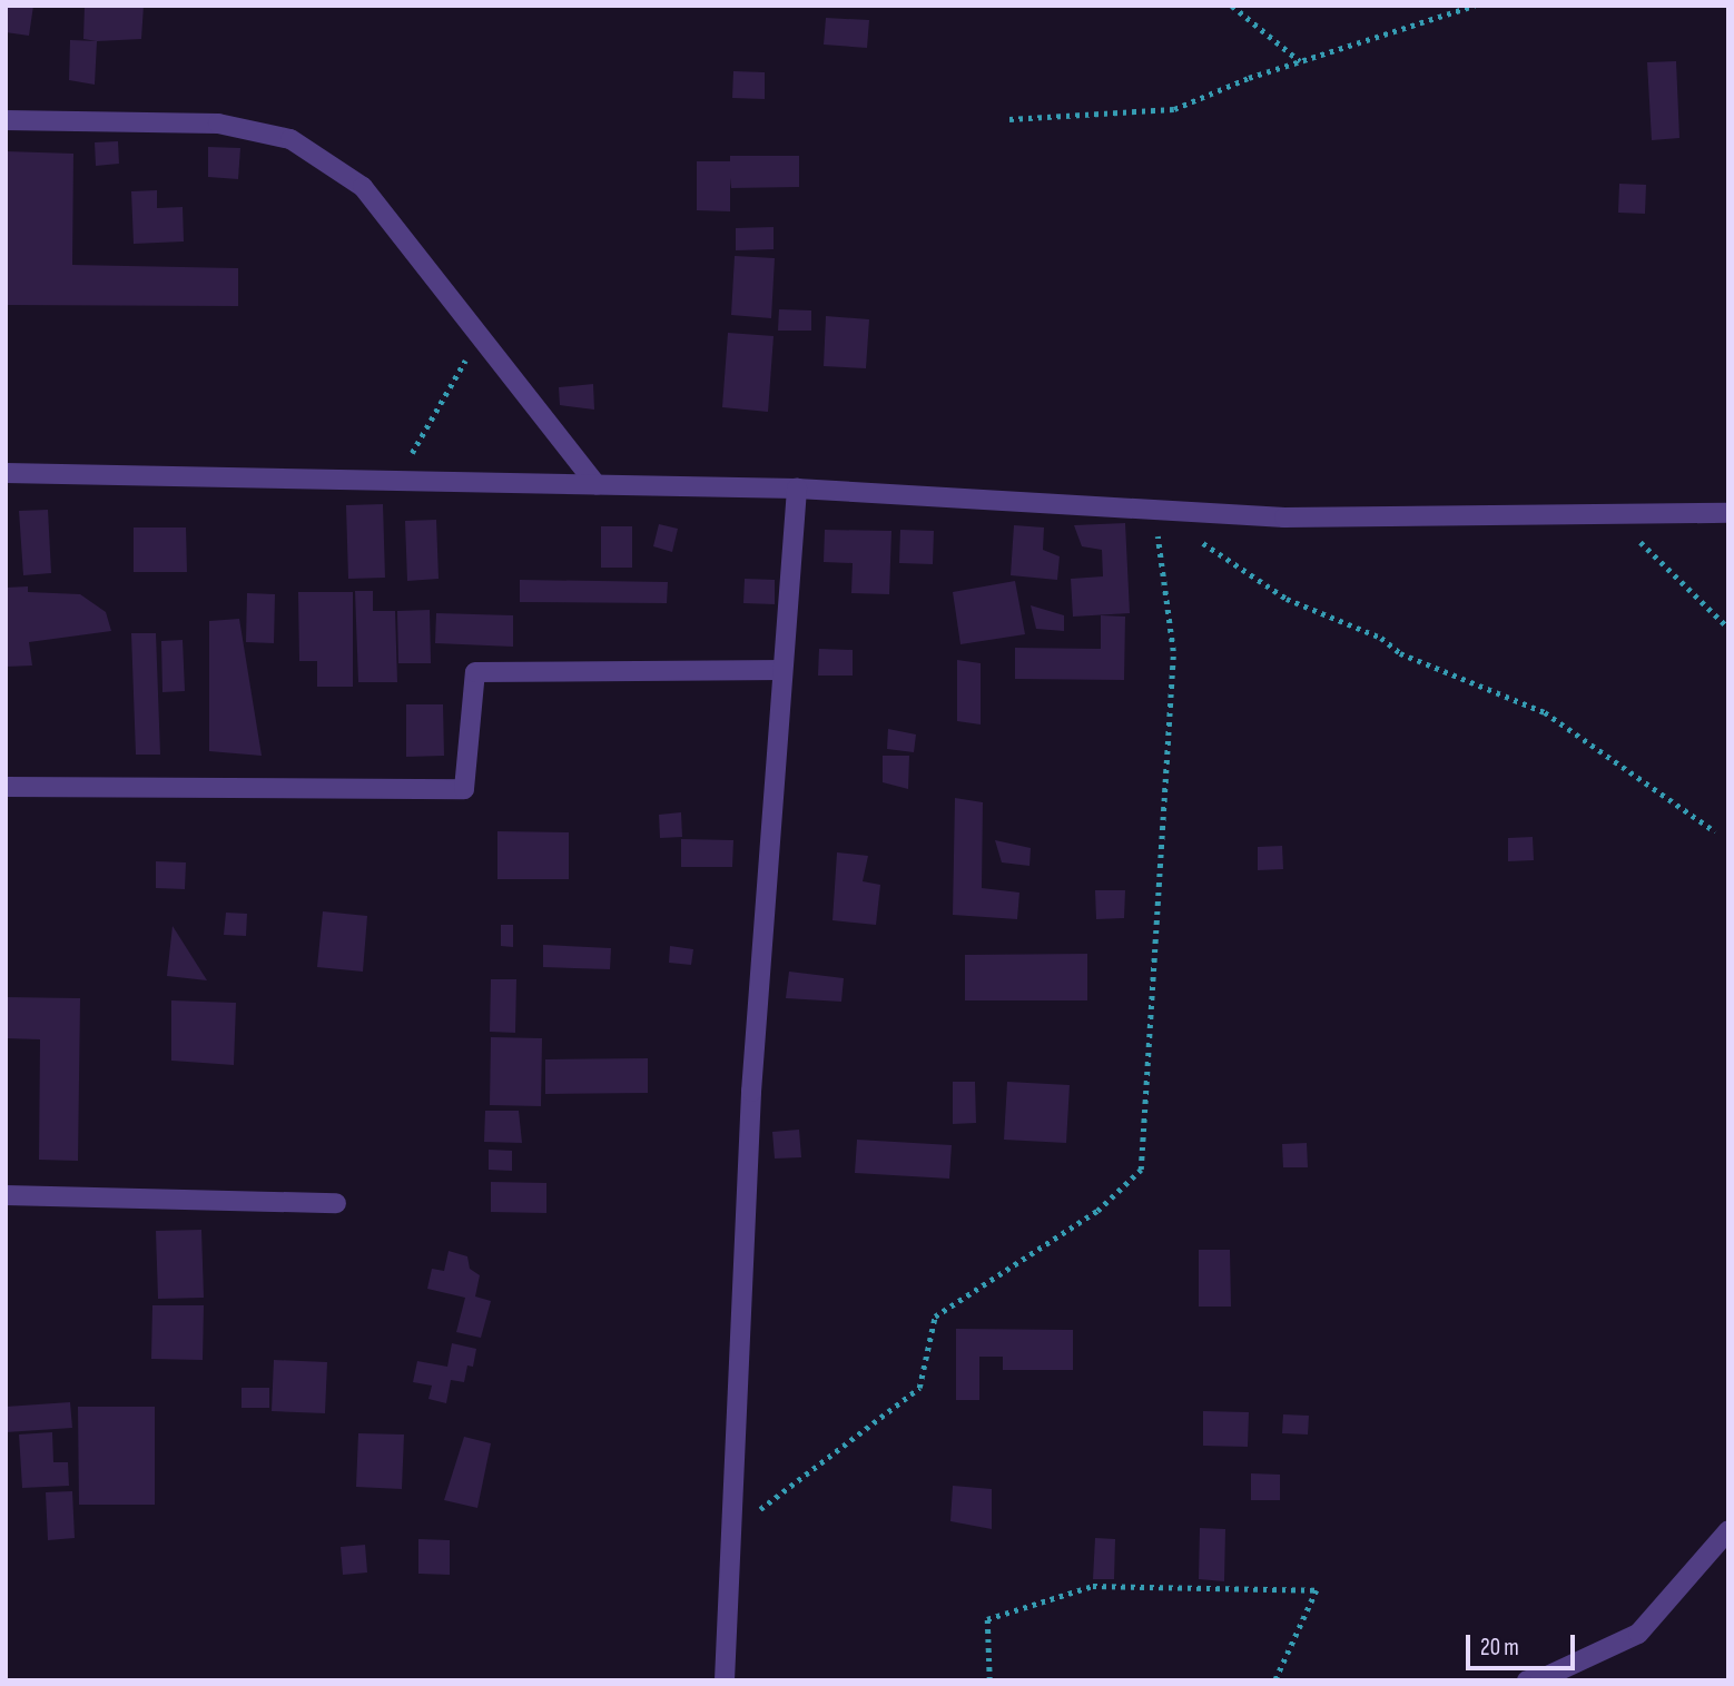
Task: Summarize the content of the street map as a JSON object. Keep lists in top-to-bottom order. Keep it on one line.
{"scale_bar":"20 m"}
